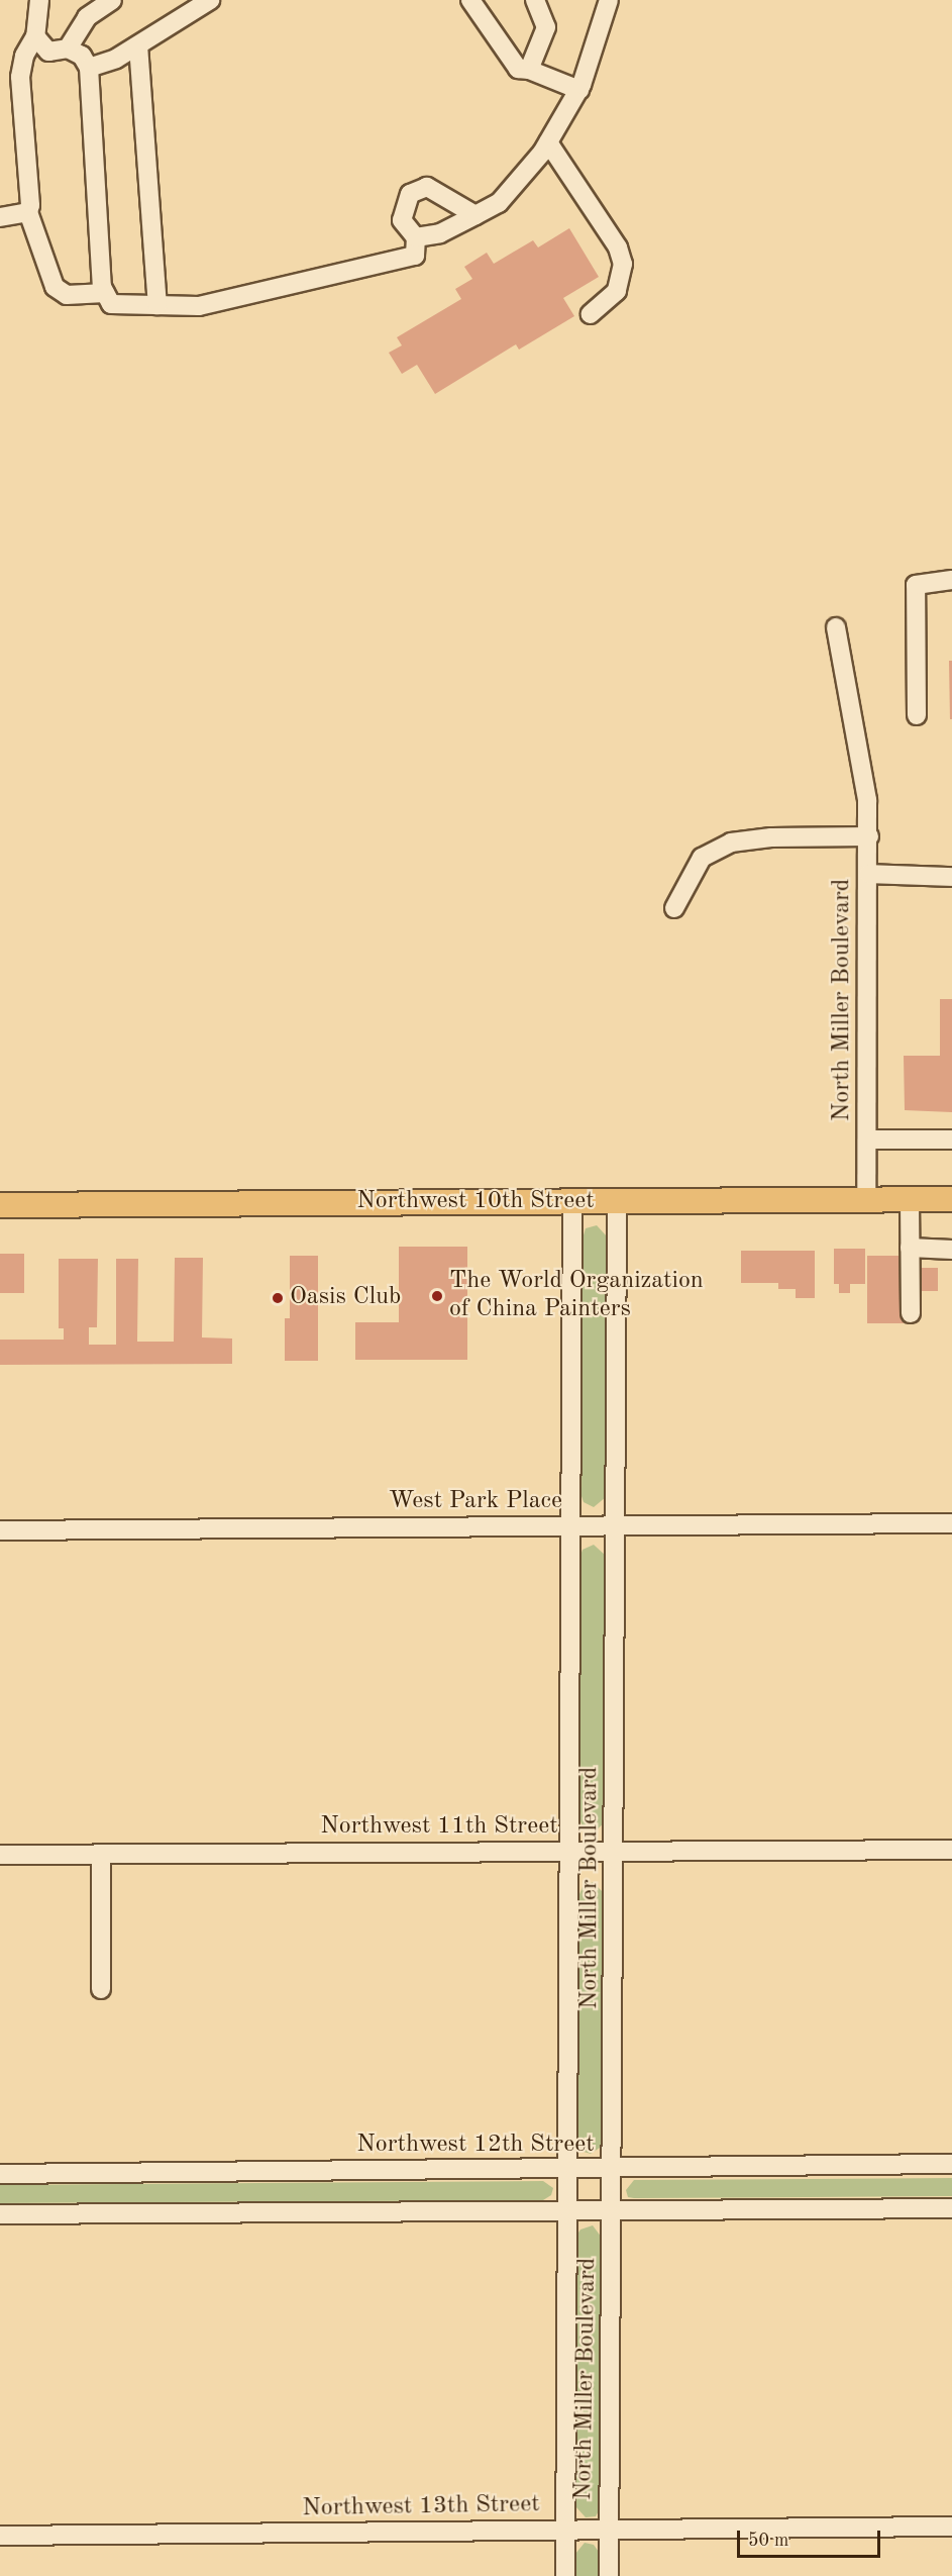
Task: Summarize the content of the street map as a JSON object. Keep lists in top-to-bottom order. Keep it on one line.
{"streets":{"main road":["Northwest 10th Street"],"street":["North Miller Boulevard","West Park Place","Northwest 11th Street","Northwest 12th Street","Northwest 13th Street"]},"crossings":[["North Miller Boulevard","Northwest 10th Street"],["North Miller Boulevard","West Park Place"],["North Miller Boulevard","Northwest 11th Street"],["North Miller Boulevard","Northwest 12th Street"],["North Miller Boulevard","Northwest 13th Street"]],"places":["The World Organization of China Painters","Oasis Club"],"scale_bar":"50 m"}
